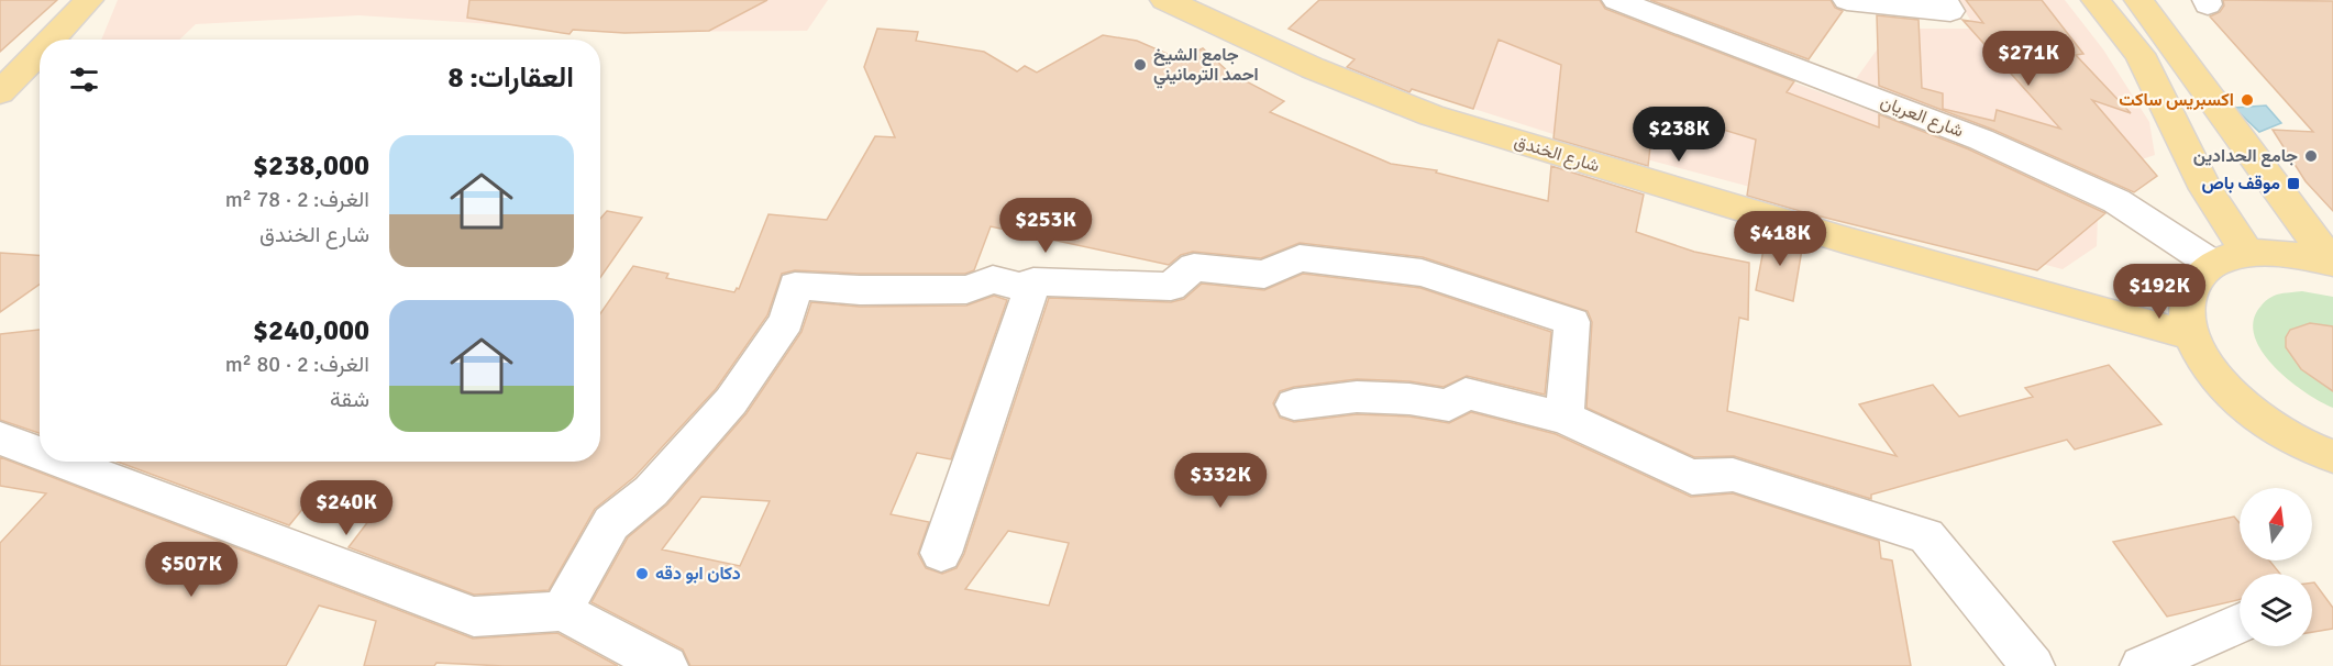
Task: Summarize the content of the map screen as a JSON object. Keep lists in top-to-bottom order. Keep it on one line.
{"streets":{"main road":["شارع الخندق"],"street":["شارع العريان"]},"places":{"other":["جامع الشيخ احمد الترمانيني","اكسبريس ساكت","جامع الحدادين","دكان ابو دقه"],"transit":["موقف باص"]},"north":"top","page":{"price":["$271K","$238K","$253K","$418K","$192K","$332K","$240K","$507K"],"heading":"العقارات: 8","list":[{"name":"$238,000","note":"الغرف: 2 · 78 m² · شارع الخندق"},{"name":"$240,000","note":"الغرف: 2 · 80 m² · شقة"}]}}
